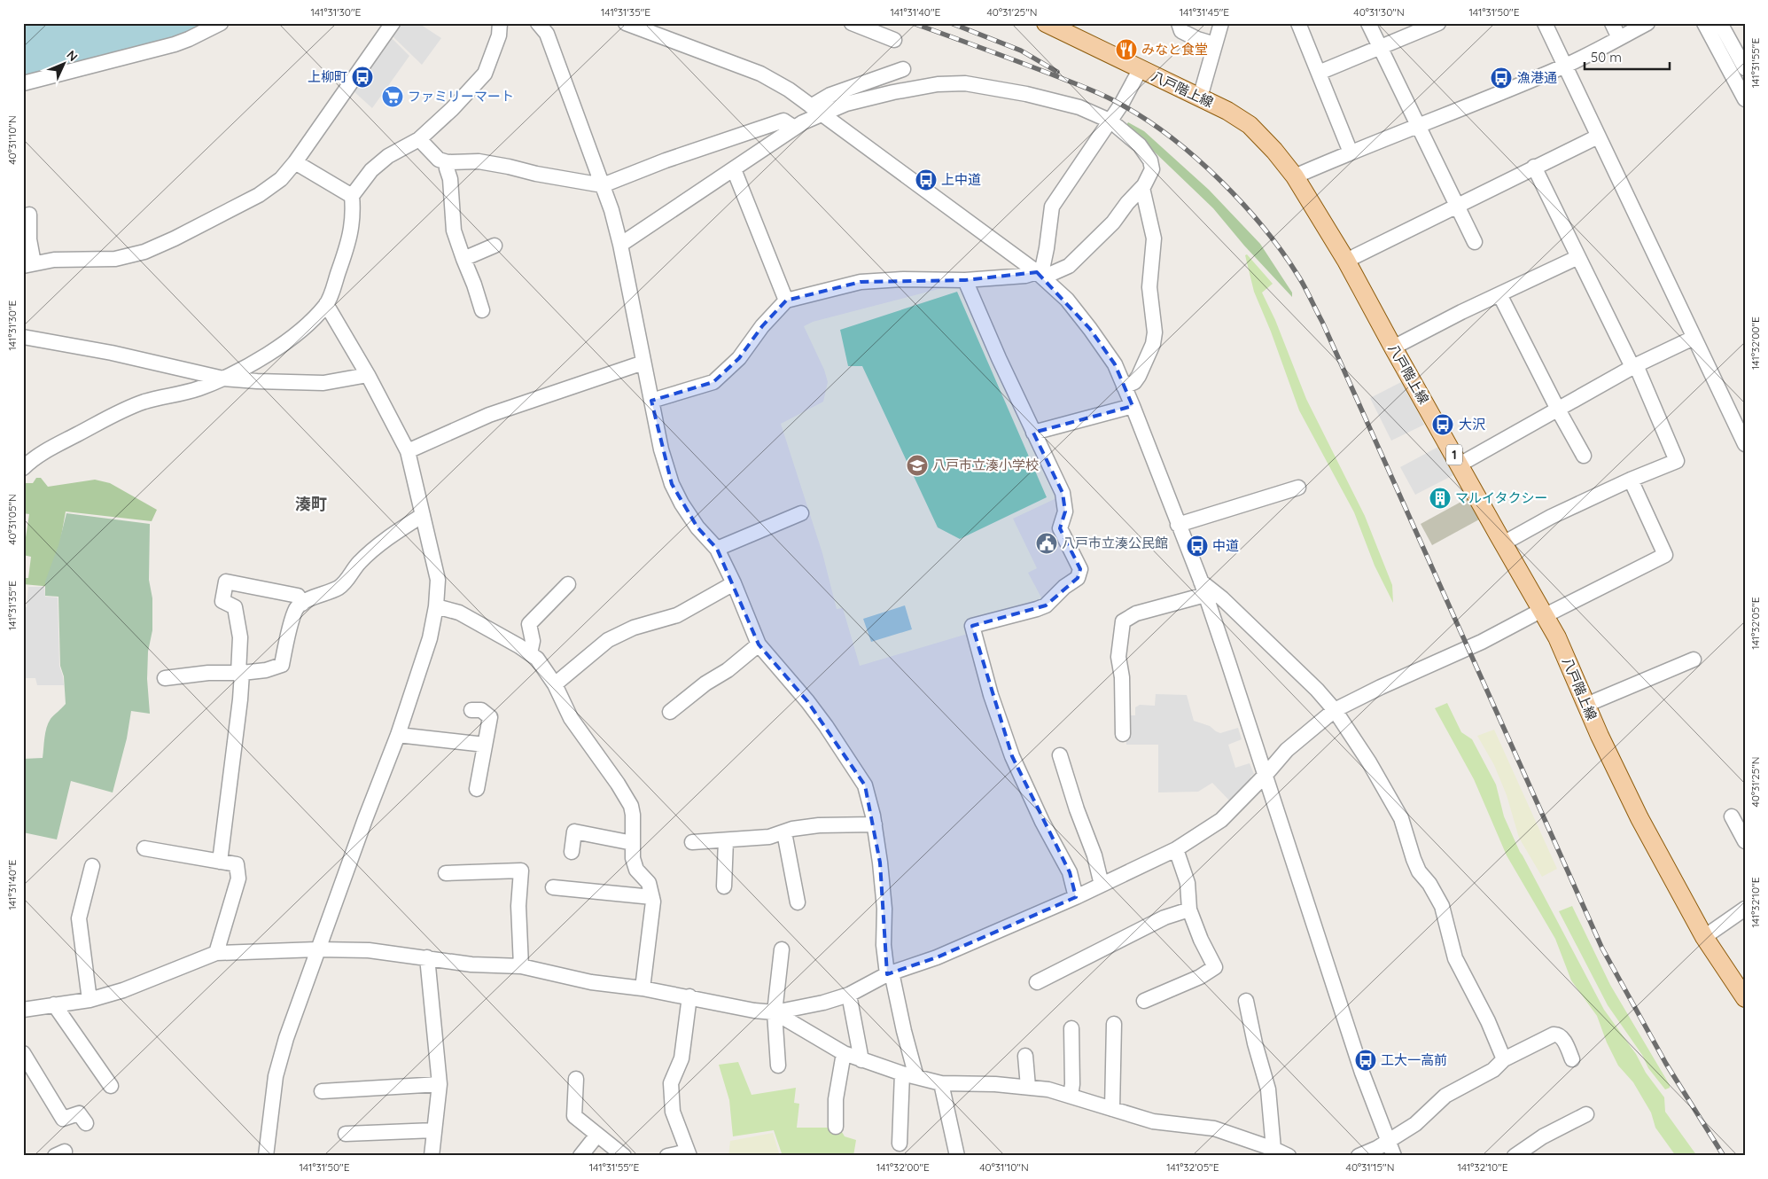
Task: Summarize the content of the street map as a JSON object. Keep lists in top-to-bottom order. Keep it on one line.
{"streets":{"main road":["八戸階上線","1"]},"districts":["湊町"],"places":{"restaurant":["みなと食堂"],"bus stop":["上柳町","漁港通","上中道","大沢","中道","工大一高前"],"supermarket":["ファミリーマート"],"school or university":["八戸市立湊小学校"],"building":["マルイタクシー"],"public building":["八戸市立湊公民館"]},"scale_bar":"50 m","north":"top right","coordinates":["141°31'30\"E","141°31'35\"E","141°31'40\"E","40°31'25\"N","141°31'45\"E","40°31'30\"N","141°31'50\"E","141°31'55\"E","40°31'10\"N","141°32'00\"E","40°31'05\"N","141°32'05\"E","141°32'10\"E","40°31'15\"N"]}
